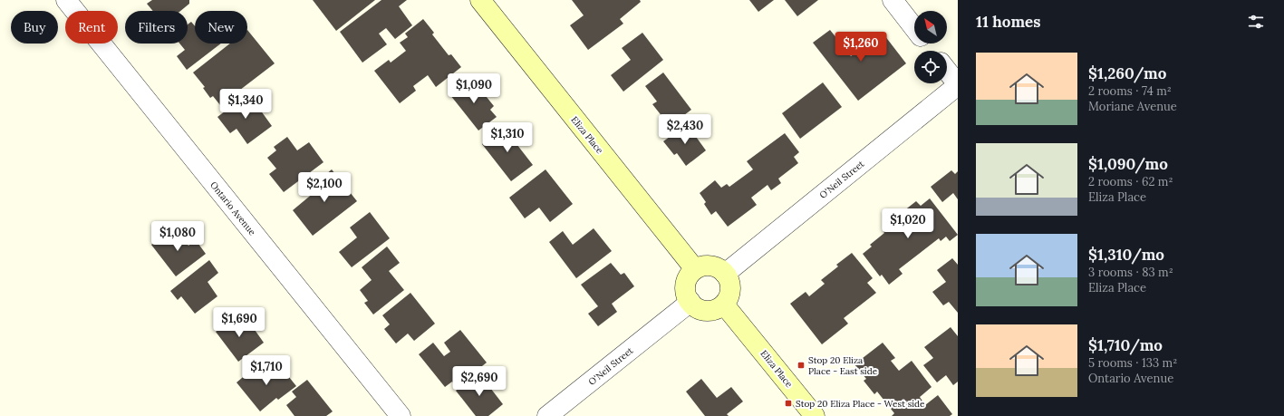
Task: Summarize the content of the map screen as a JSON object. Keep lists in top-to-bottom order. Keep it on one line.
{"streets":{"street":["Eliza Place","O'Neil Street","Ontario Avenue"]},"crossings":[["Eliza Place","O'Neil Street"]],"places":{"transit":["Stop 20 Eliza Place - East side","Stop 20 Eliza Place - West side"]},"north":"top left","page":{"heading":"11 homes","chip":["Buy","Rent","Filters","New"],"price":["$1,260","$1,090","$1,340","$2,430","$1,310","$2,100","$1,020","$1,080","$1,690","$1,710","$2,690"],"list":[{"name":"$1,260/mo","note":"2 rooms · 74 m² · Moriane Avenue"},{"name":"$1,090/mo","note":"2 rooms · 62 m² · Eliza Place"},{"name":"$1,310/mo","note":"3 rooms · 83 m² · Eliza Place"},{"name":"$1,710/mo","note":"5 rooms · 133 m² · Ontario Avenue"}]}}
